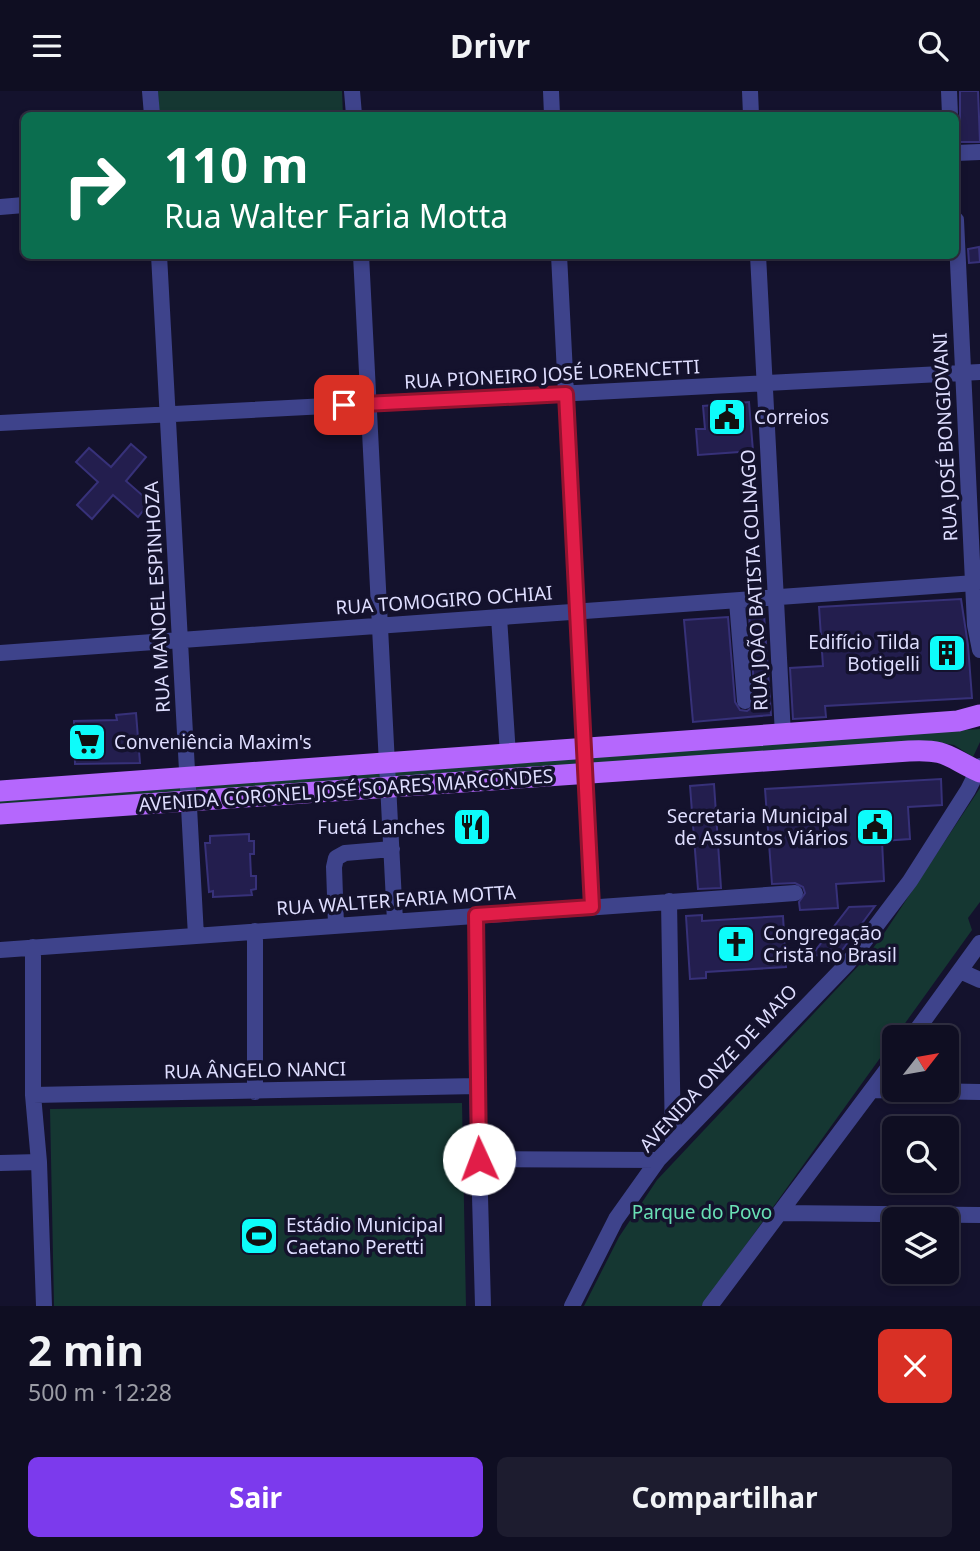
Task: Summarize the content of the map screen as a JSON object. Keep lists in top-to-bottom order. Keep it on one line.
{"streets":{"main road":["AVENIDA CORONEL JOSÉ SOARES MARCONDES"],"street":["RUA PIONEIRO JOSÉ LORENCETTI","RUA JOSÉ BONGIOVANI","RUA JOÃO BATISTA COLNAGO","RUA MANOEL ESPINHOZA","RUA TOMOGIRO OCHIAI","RUA WALTER FARIA MOTTA","AVENIDA ONZE DE MAIO","RUA ÂNGELO NANCI"]},"crossings":[["RUA PIONEIRO JOSÉ LORENCETTI","RUA JOSÉ BONGIOVANI"],["RUA PIONEIRO JOSÉ LORENCETTI","RUA JOÃO BATISTA COLNAGO"],["RUA PIONEIRO JOSÉ LORENCETTI","RUA MANOEL ESPINHOZA"],["RUA JOSÉ BONGIOVANI","RUA TOMOGIRO OCHIAI"],["RUA JOÃO BATISTA COLNAGO","RUA TOMOGIRO OCHIAI"],["RUA JOÃO BATISTA COLNAGO","AVENIDA CORONEL JOSÉ SOARES MARCONDES"],["RUA MANOEL ESPINHOZA","RUA TOMOGIRO OCHIAI"],["RUA MANOEL ESPINHOZA","AVENIDA CORONEL JOSÉ SOARES MARCONDES"],["RUA MANOEL ESPINHOZA","RUA WALTER FARIA MOTTA"],["AVENIDA CORONEL JOSÉ SOARES MARCONDES","AVENIDA ONZE DE MAIO"]],"parks":["Parque do Povo"],"places":{"public building":["Correios","Secretaria Municipal de Assuntos Viários"],"building":["Edifício Tilda Botigelli"],"supermarket":["Conveniência Maxim's"],"restaurant":["Fuetá Lanches"],"church":["Congregação Cristã no Brasil"],"sports":["Estádio Municipal Caetano Peretti"]},"north":"top right","page":{"header":"Drivr","turn":["110 m","Rua Walter Faria Motta"],"heading":["2 min","500 m · 12:28"],"buttons":["Sair","Compartilhar"]}}
